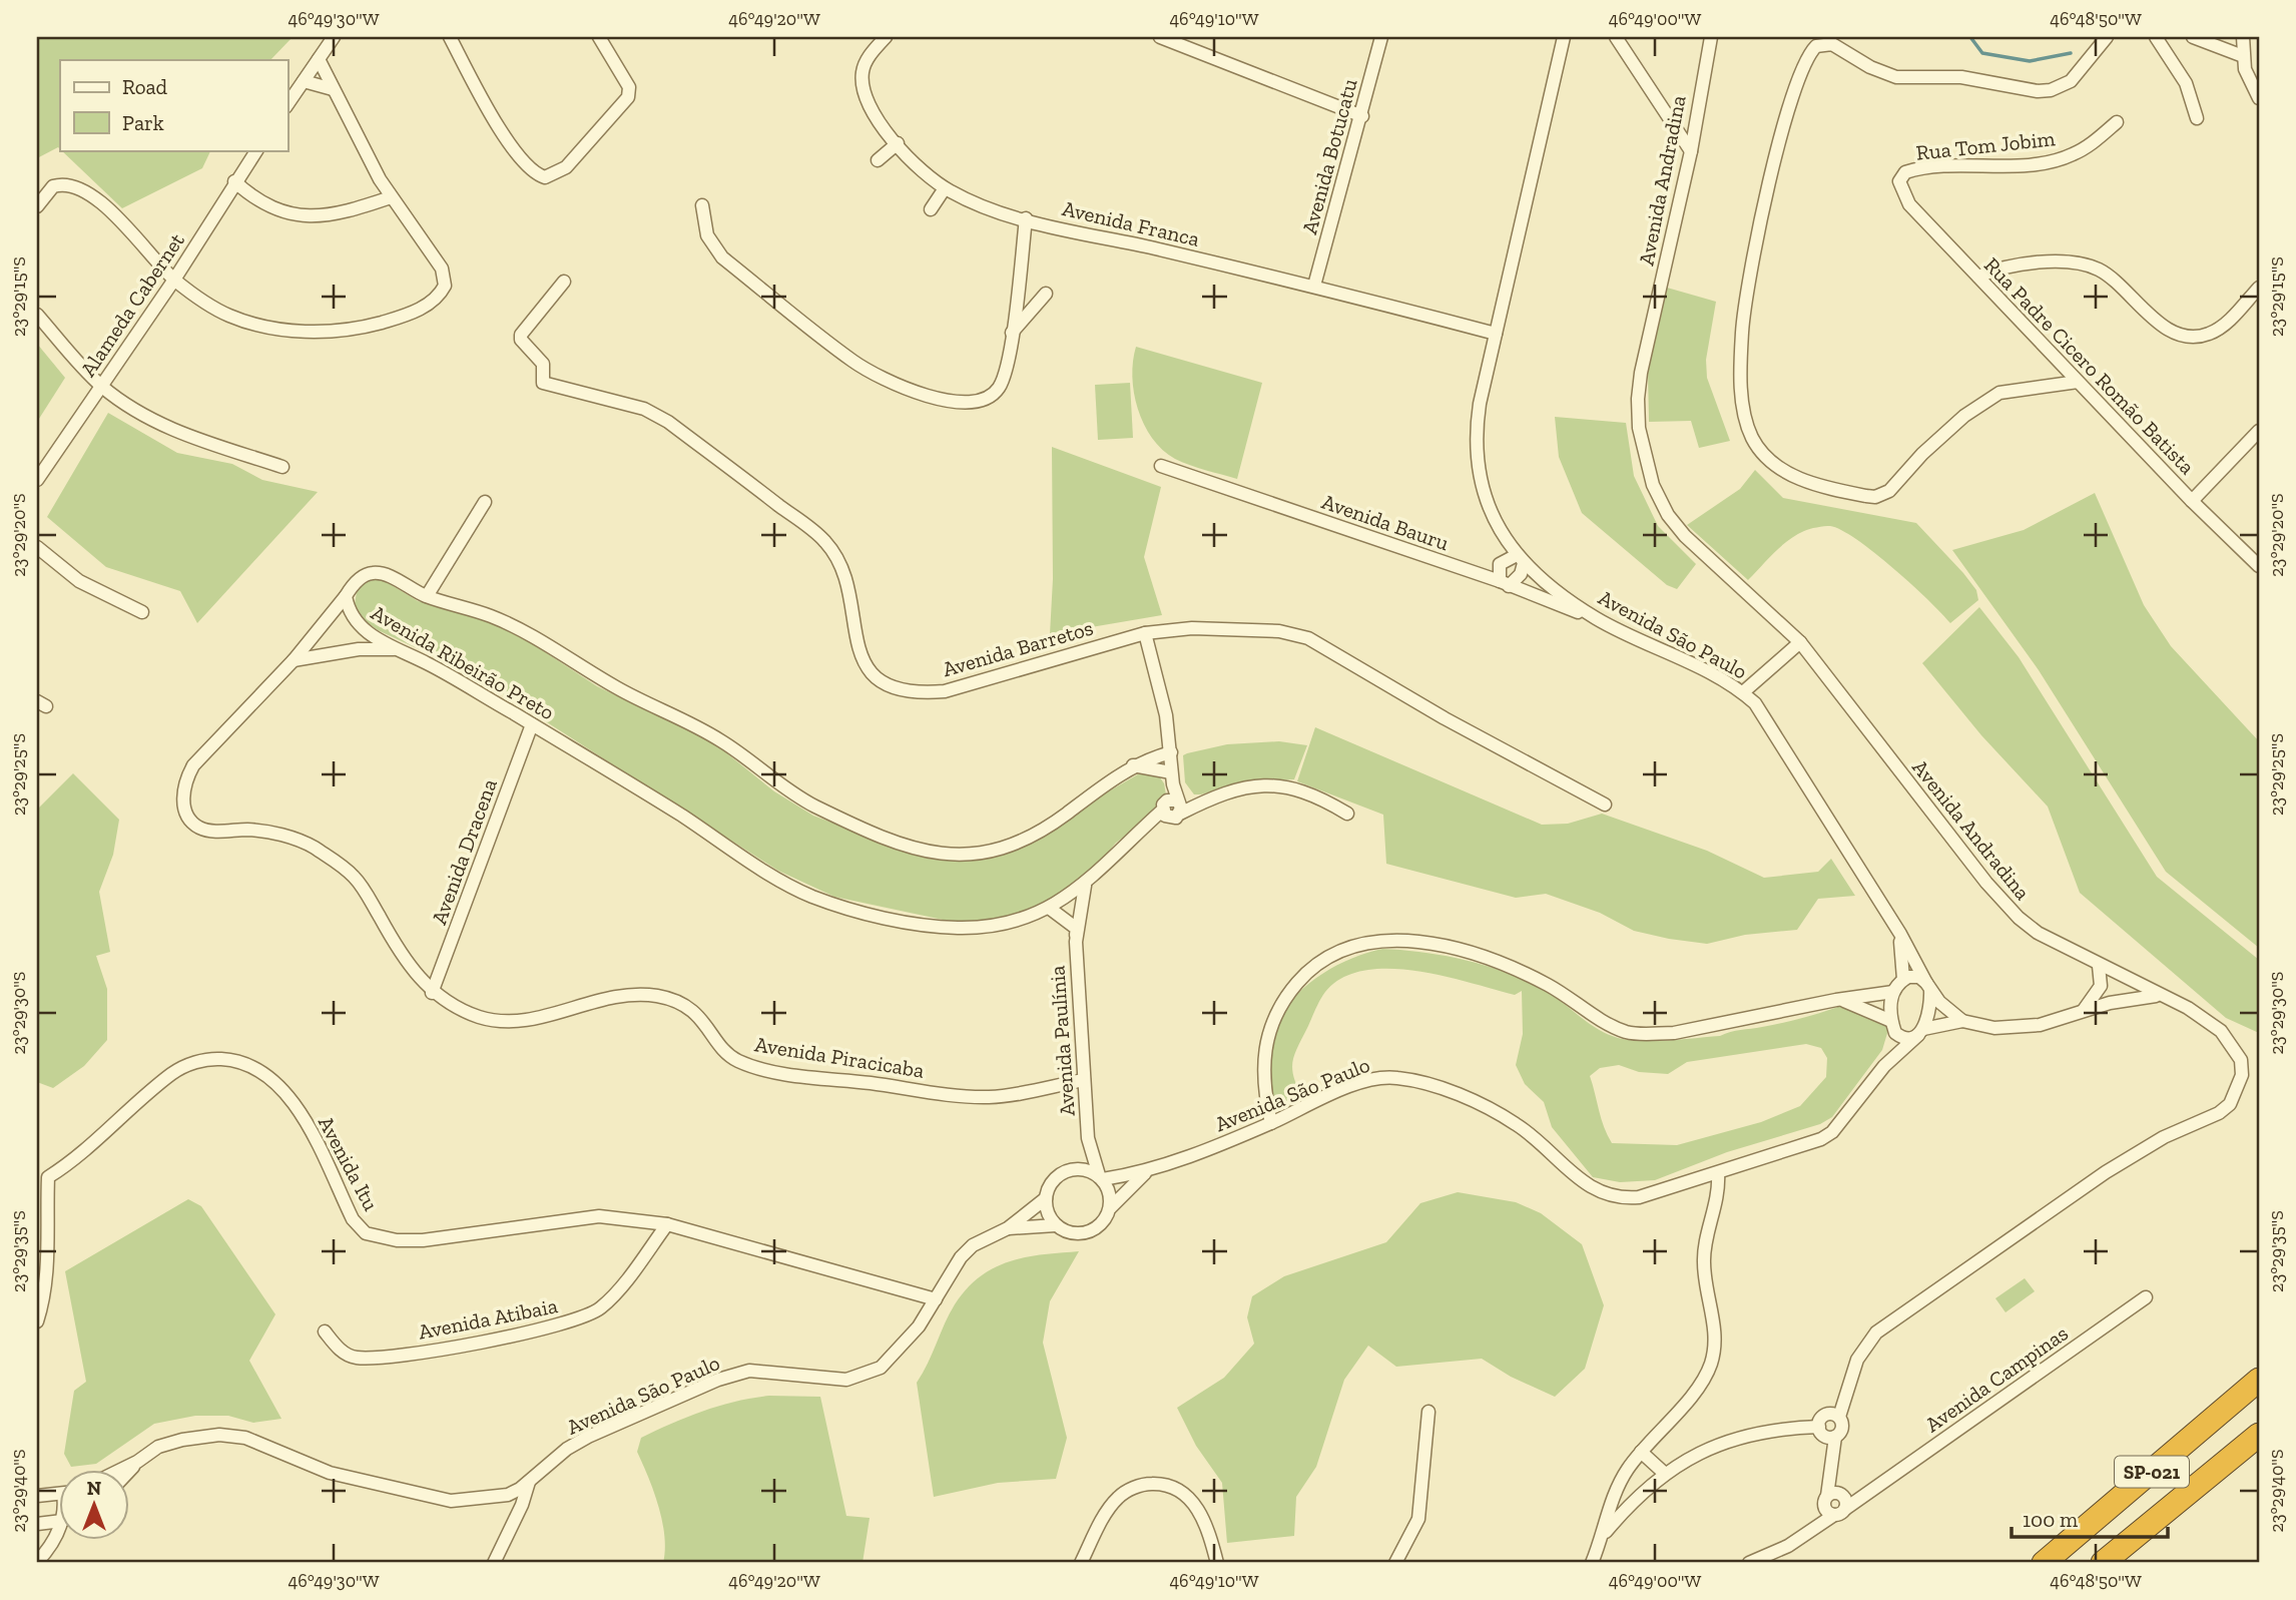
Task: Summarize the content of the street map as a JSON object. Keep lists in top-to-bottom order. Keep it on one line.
{"streets":{"highway":["SP-021"],"street":["Rua Tom Jobim","Avenida Botucatu","Avenida Andradina","Avenida Franca","Alameda Cabernet","Rua Padre Cicero Romão Batista","Avenida Bauru","Avenida São Paulo","Avenida Barretos","Avenida Ribeirão Preto","Avenida Dracena","Avenida Paulínia","Avenida Piracicaba","Avenida Itu","Avenida Atibaia","Avenida Campinas"]},"crossings":[["Rua Tom Jobim","Rua Padre Cicero Romão Batista"],["Avenida Botucatu","Avenida Franca"],["Avenida Franca","Avenida São Paulo"],["Avenida Bauru","Avenida São Paulo"],["Avenida São Paulo","Avenida Paulínia"],["Avenida São Paulo","Avenida Itu"],["Avenida Ribeirão Preto","Avenida Dracena"],["Avenida Ribeirão Preto","Avenida Paulínia"],["Avenida Ribeirão Preto","Avenida Piracicaba"],["Avenida Dracena","Avenida Piracicaba"],["Avenida Paulínia","Avenida Piracicaba"],["Avenida Itu","Avenida Atibaia"]],"legend":["Road","Park"],"scale_bar":"100 m","north":"top","coordinates":["46°49'30\"W","46°49'20\"W","46°49'10\"W","46°49'00\"W","46°48'50\"W","23°29'15\"S","23°29'20\"S","23°29'25\"S","23°29'30\"S","23°29'35\"S","23°29'40\"S"]}
